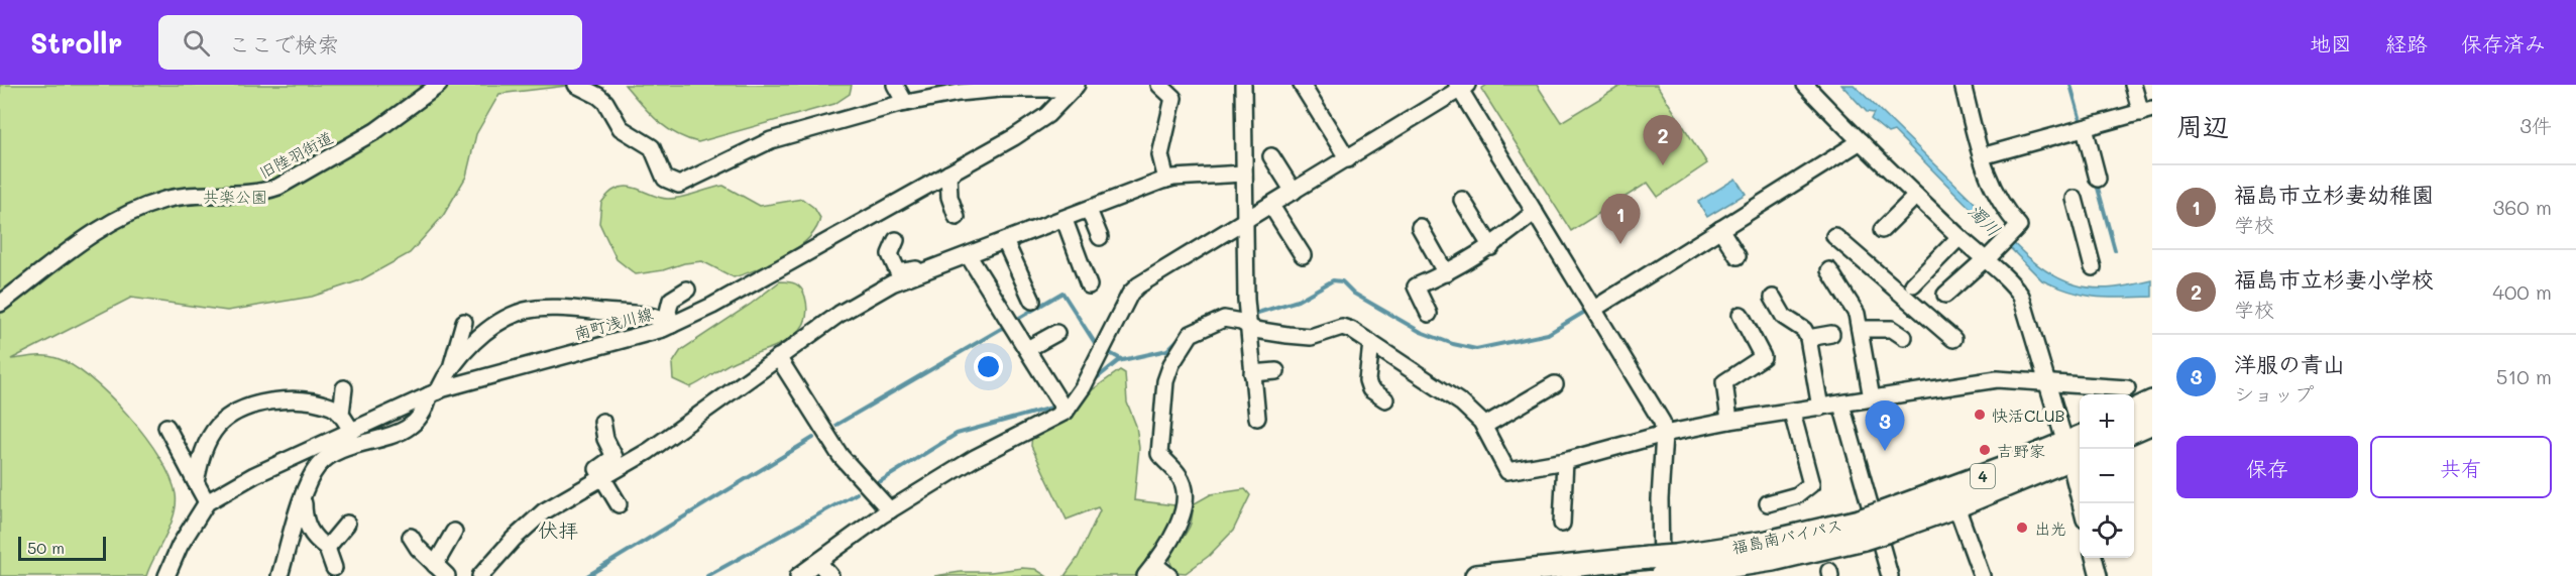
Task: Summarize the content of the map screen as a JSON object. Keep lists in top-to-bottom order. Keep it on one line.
{"streets":{"highway":["4","福島南バイパス"],"street":["旧陸羽街道","南町浅川線"]},"districts":["伏拝"],"water":["濁川"],"parks":["共楽公園"],"places":["快活CLUB","吉野家","出光"],"scale_bar":"50 m","page":{"header":"Strollr","search":"ここで検索","nav":["地図","経路","保存済み"],"heading":["周辺","3件"],"pins":["2","1","3"],"list":[{"mark":"1","name":"福島市立杉妻幼稚園","note":"学校","value":"360 m"},{"mark":"2","name":"福島市立杉妻小学校","note":"学校","value":"400 m"},{"mark":"3","name":"洋服の青山","note":"ショップ","value":"510 m"}],"map_buttons":["+","−"],"buttons":["保存","共有"],"scale":"50 m"}}
